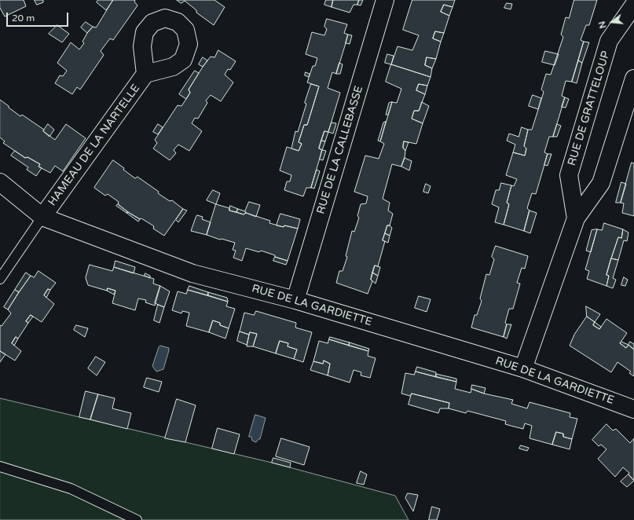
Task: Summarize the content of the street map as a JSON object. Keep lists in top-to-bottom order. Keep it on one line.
{"streets":{"street":["RUE DE GRATTELOUP","HAMEAU DE LA NARTELLE","RUE DE LA CALLEBASSE","RUE DE LA GARDIETTE"]},"crossings":[["RUE DE GRATTELOUP","RUE DE LA GARDIETTE"],["HAMEAU DE LA NARTELLE","RUE DE LA GARDIETTE"],["RUE DE LA CALLEBASSE","RUE DE LA GARDIETTE"]],"scale_bar":"20 m","north":"left"}
